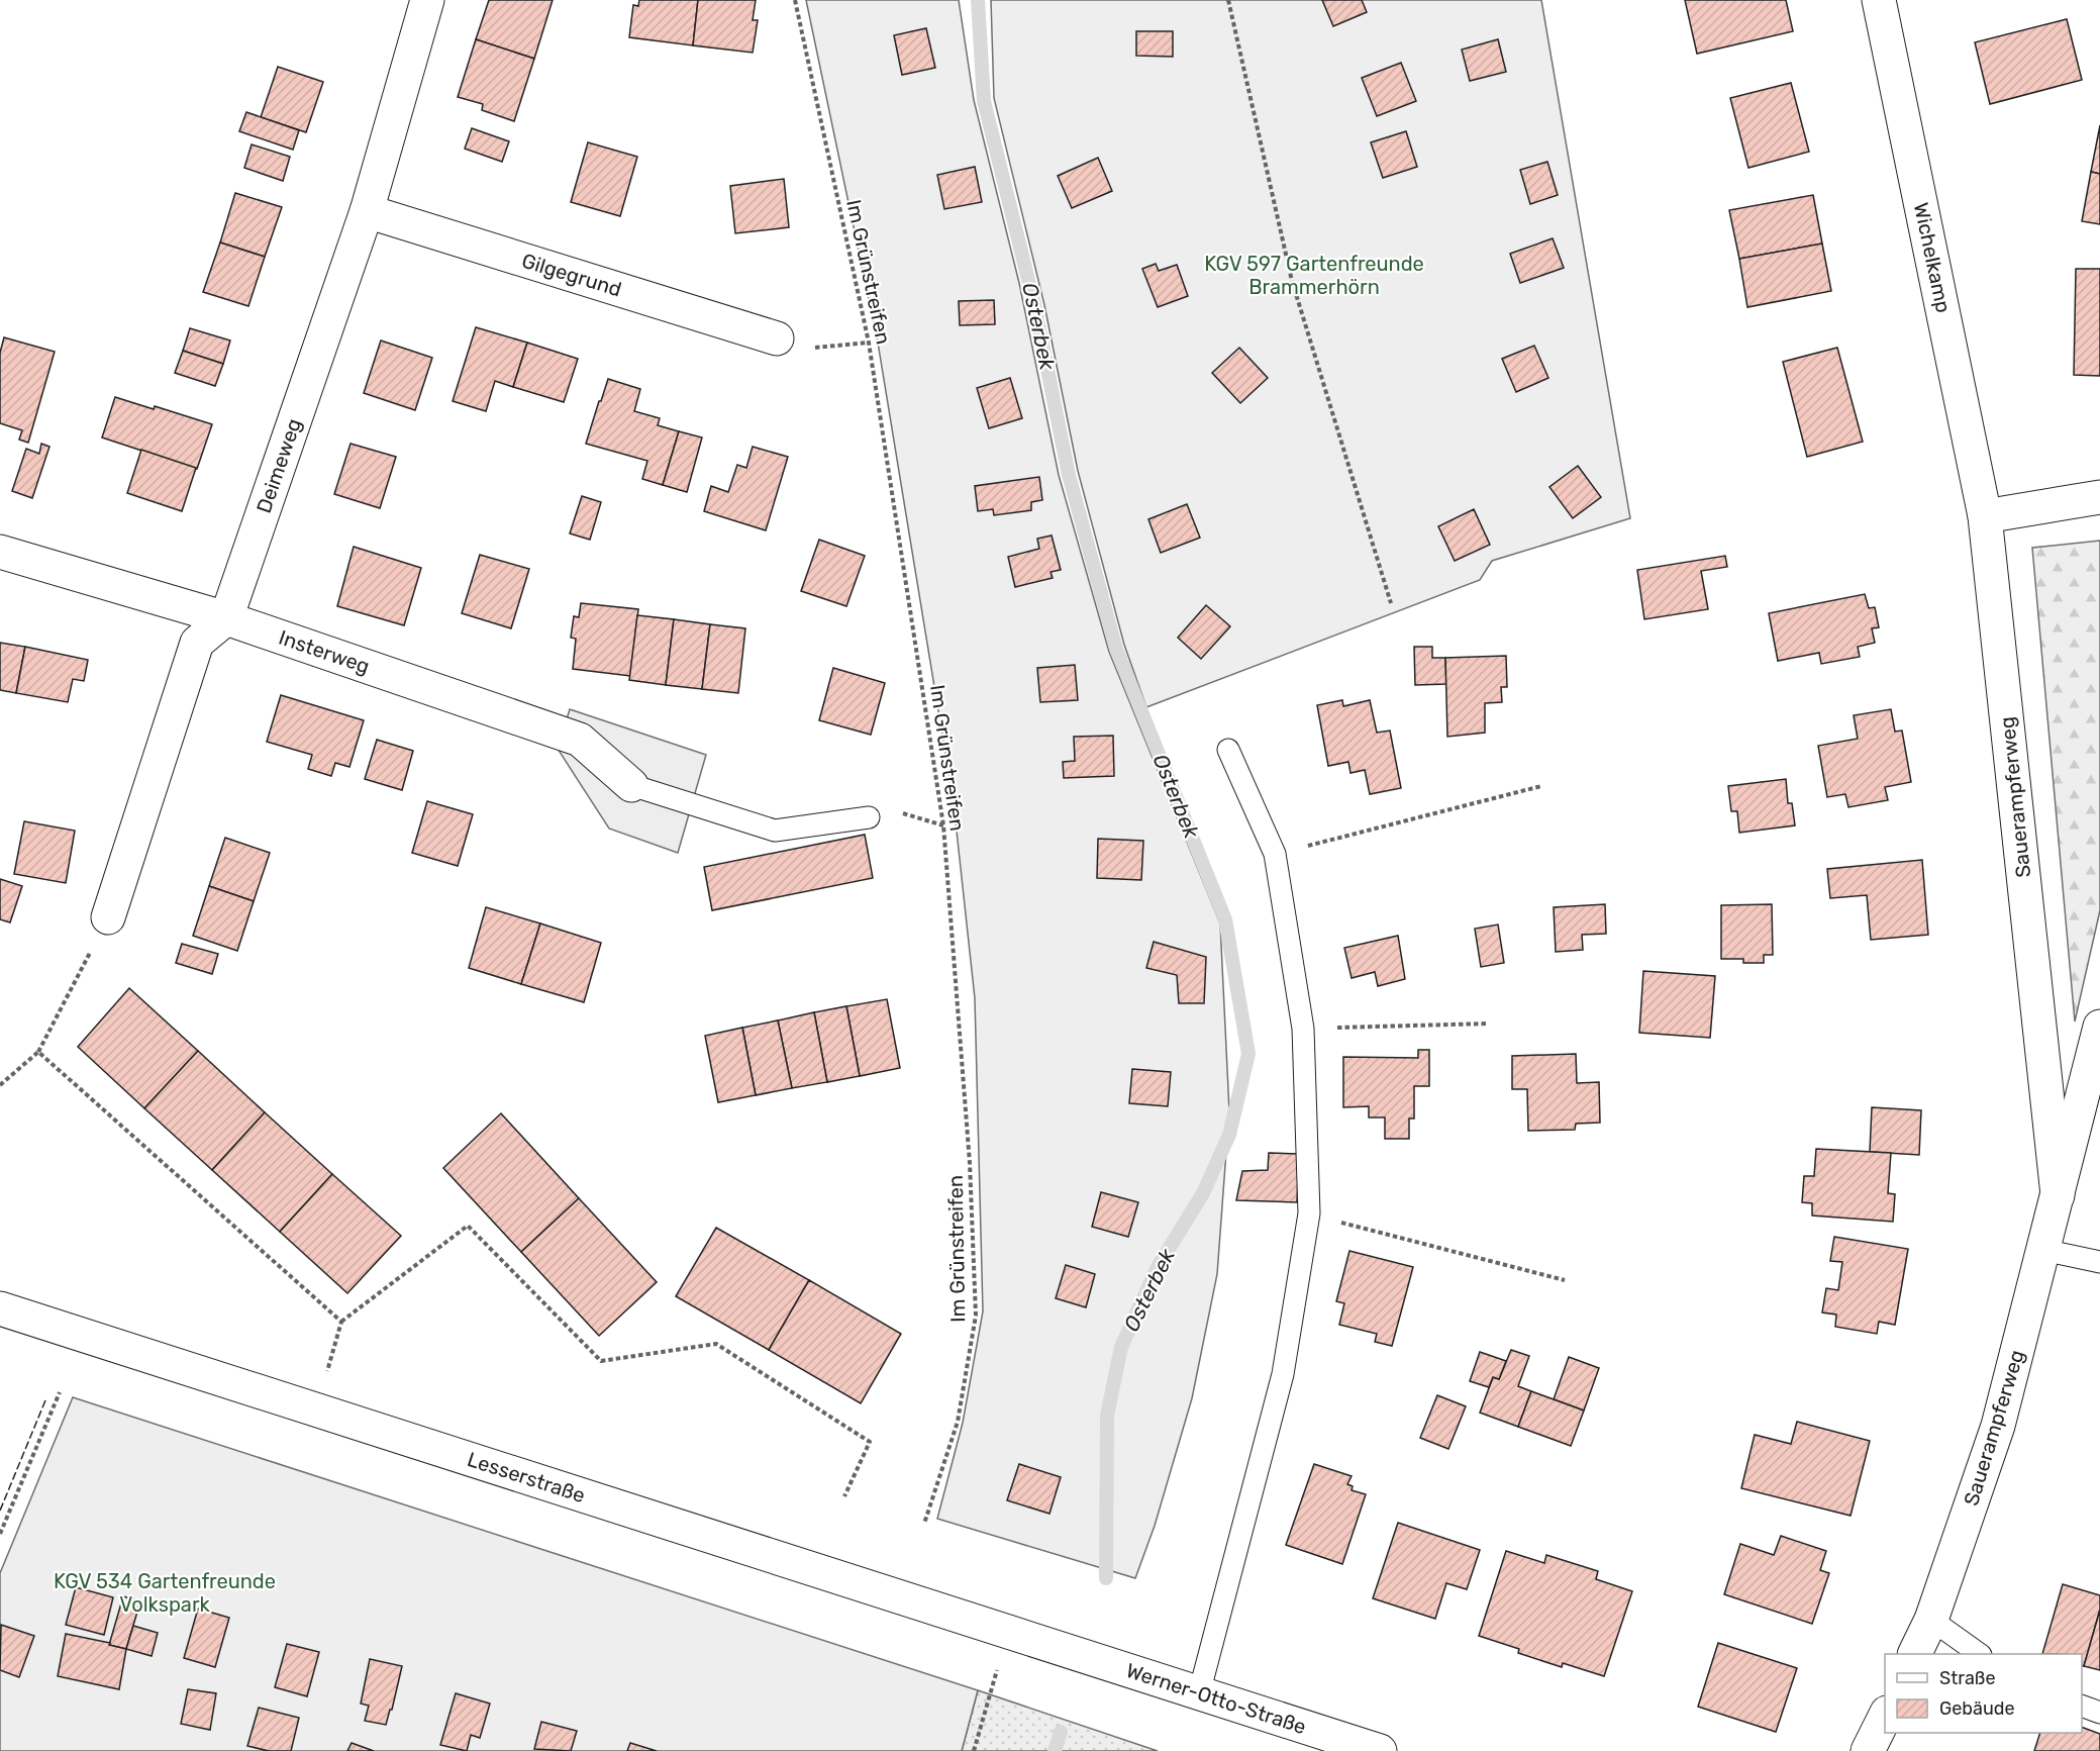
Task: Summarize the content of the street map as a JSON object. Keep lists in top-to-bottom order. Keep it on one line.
{"streets":{"street":["Wichelkamp","Gilgegrund","Deimeweg","Insterweg","Sauerampferweg","Lesserstraße","Werner-Otto-Straße"],"path":["Im Grünstreifen"]},"crossings":[["Wichelkamp","Sauerampferweg"],["Gilgegrund","Deimeweg"],["Deimeweg","Insterweg"],["Lesserstraße","Werner-Otto-Straße"]],"water":["Osterbek"],"parks":["KGV 597 Gartenfreunde Brammerhörn","KGV 534 Gartenfreunde Volkspark"],"legend":["Straße","Gebäude"]}
